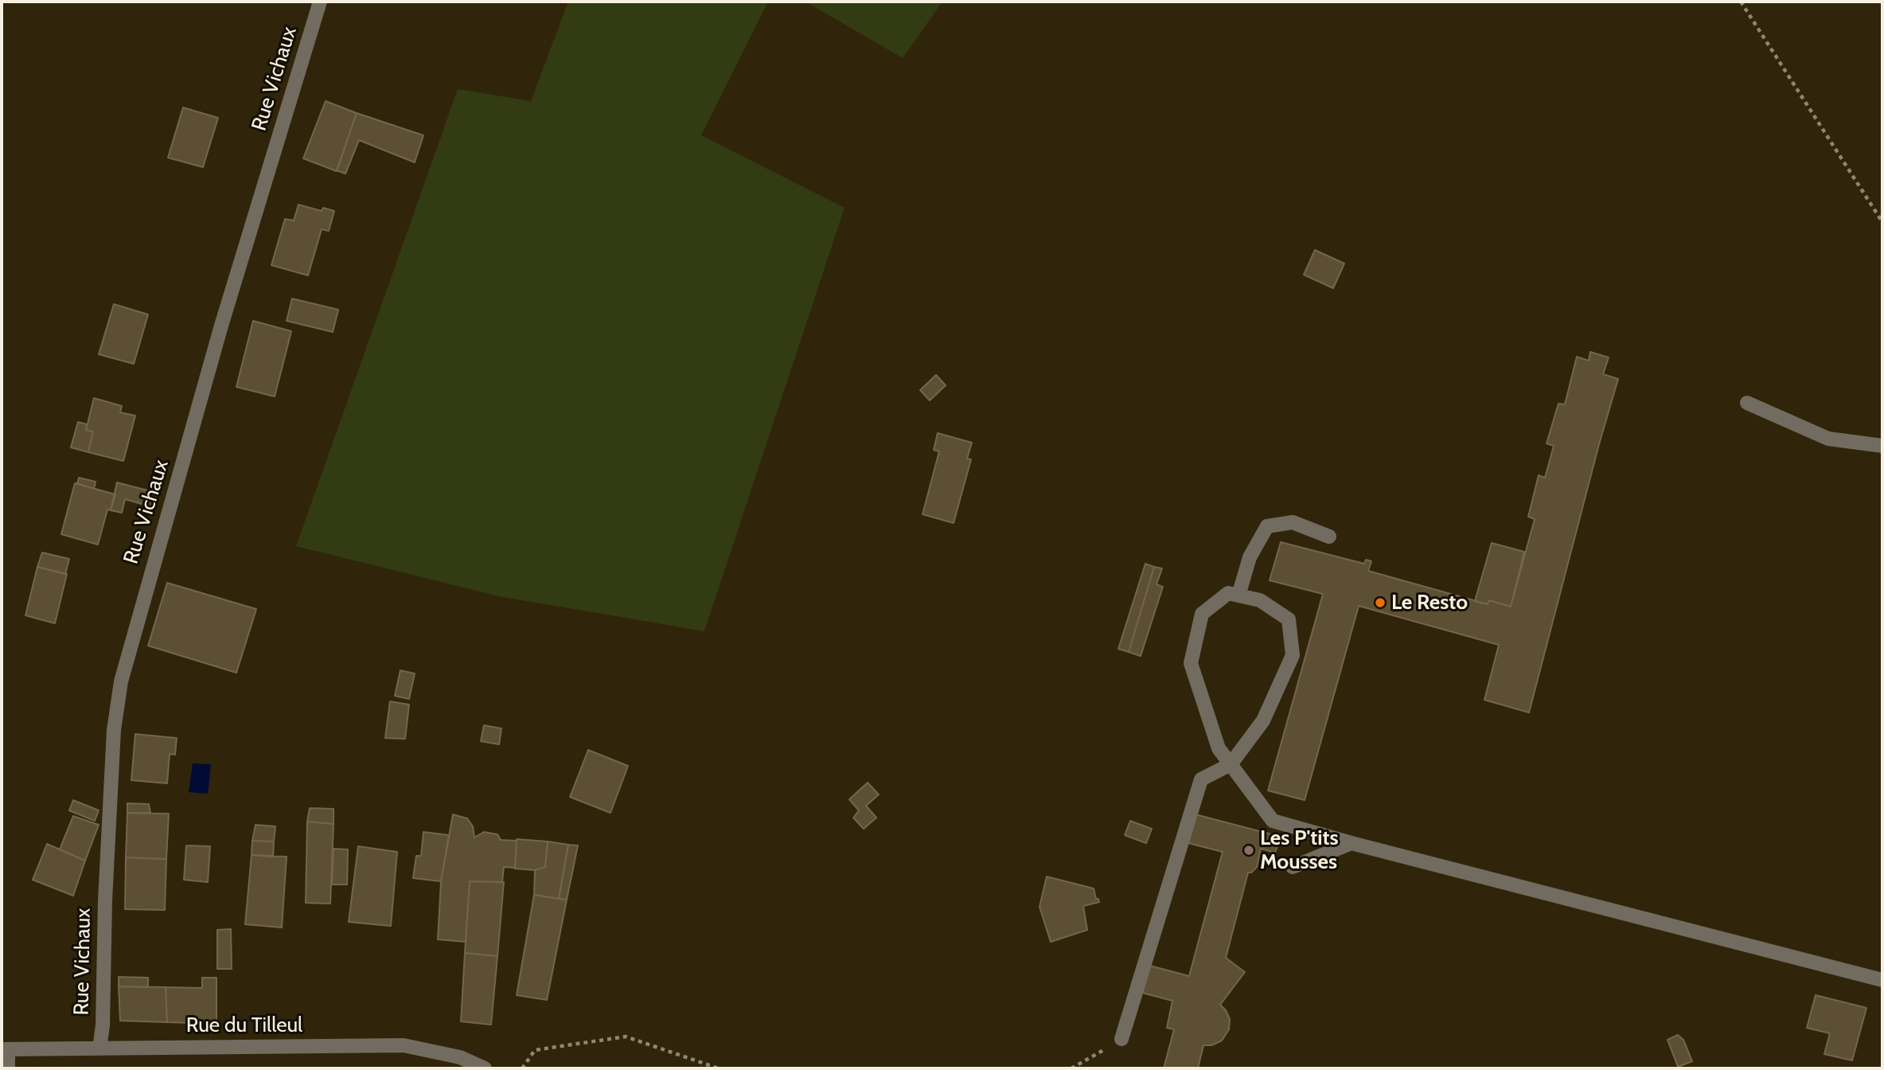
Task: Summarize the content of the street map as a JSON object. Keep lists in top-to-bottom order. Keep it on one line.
{"streets":{"street":["Rue Vichaux","Rue du Tilleul"]},"crossings":[["Rue Vichaux","Rue du Tilleul"]],"places":["Le Resto","Les P'tits Mousses"]}
